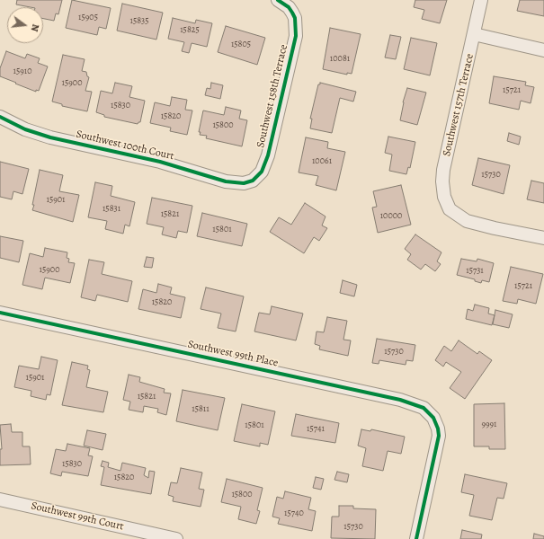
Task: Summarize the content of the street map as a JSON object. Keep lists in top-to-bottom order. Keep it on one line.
{"streets":{"street":["Southwest 158th Terrace","Southwest 157th Terrace","Southwest 100th Court","Southwest 99th Place","Southwest 99th Court"]},"crossings":[["Southwest 158th Terrace","Southwest 100th Court"]],"house_numbers":["15905","15835","15825","15805","10081","15910","15900","15721","15830","15820","15800","10061","15730","15901","15831","15821","10000","15801","15900","15731","15721","15820","15730","15901","15821","15811","9991","15801","15741","15830","15820","15800","15740","15730"],"north":"right"}
